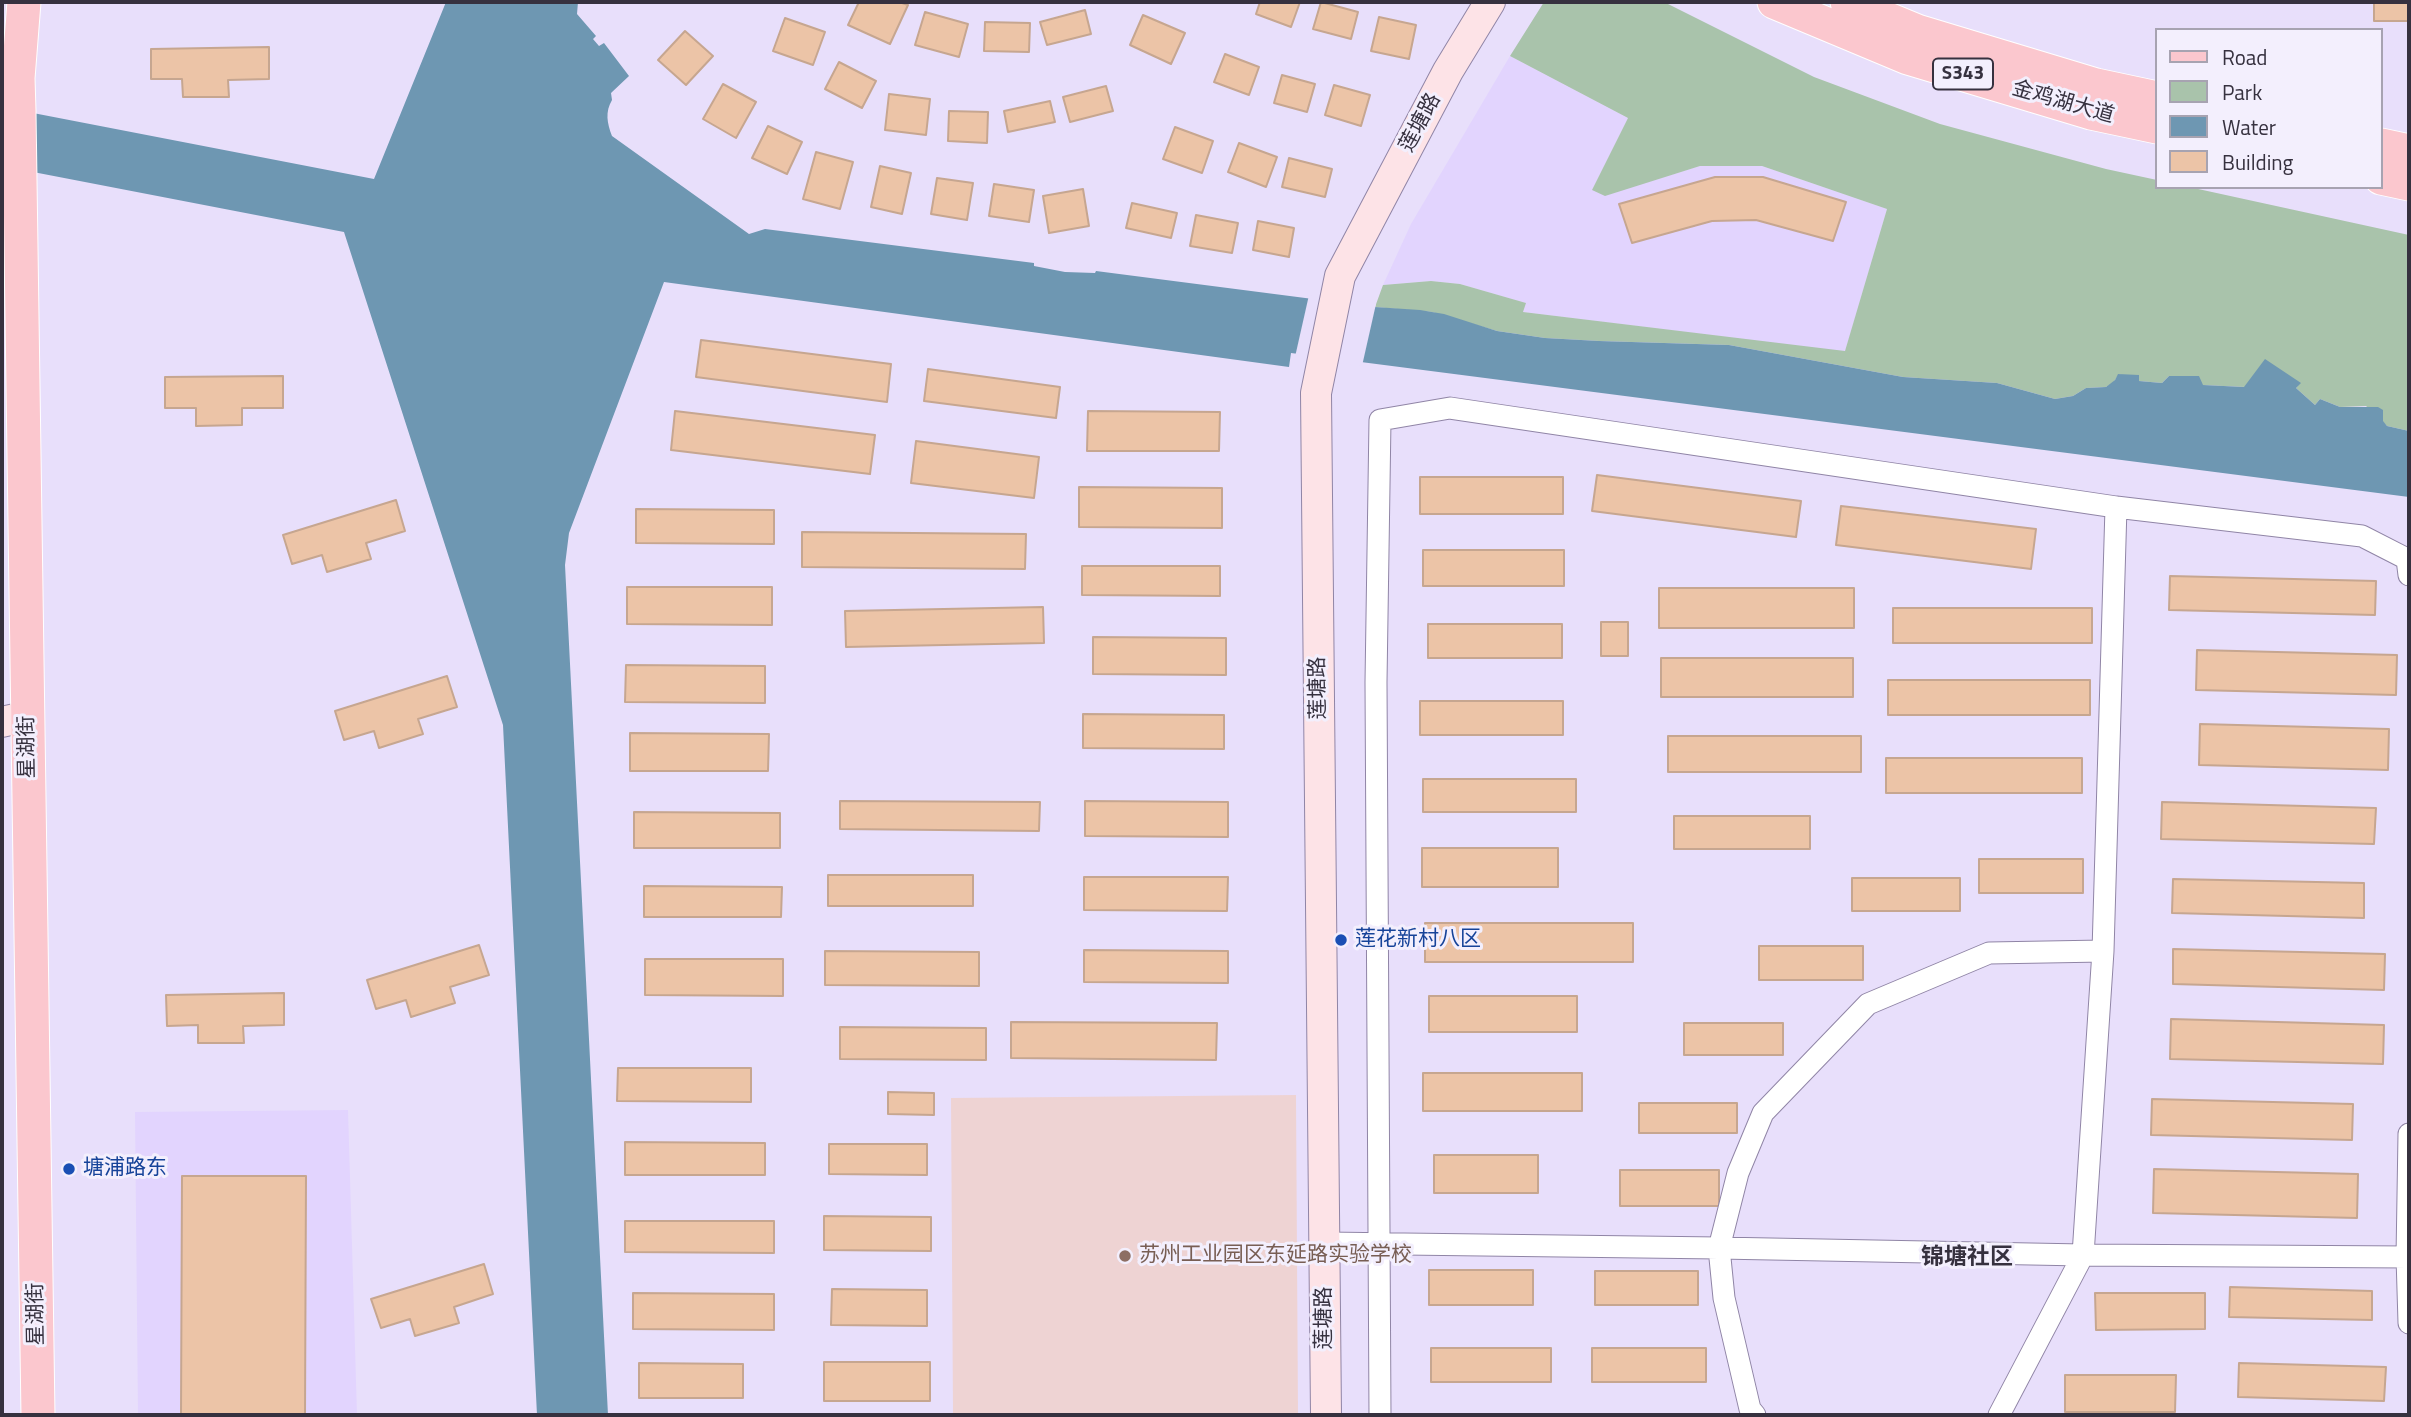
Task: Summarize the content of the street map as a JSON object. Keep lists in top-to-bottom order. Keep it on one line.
{"streets":{"main road":["S343","金鸡湖大道","星湖街"],"street":["莲塘路"]},"districts":["锦塘社区"],"places":["莲花新村八区","塘浦路东","苏州工业园区东延路实验学校"],"legend":["Road","Park","Water","Building"]}
